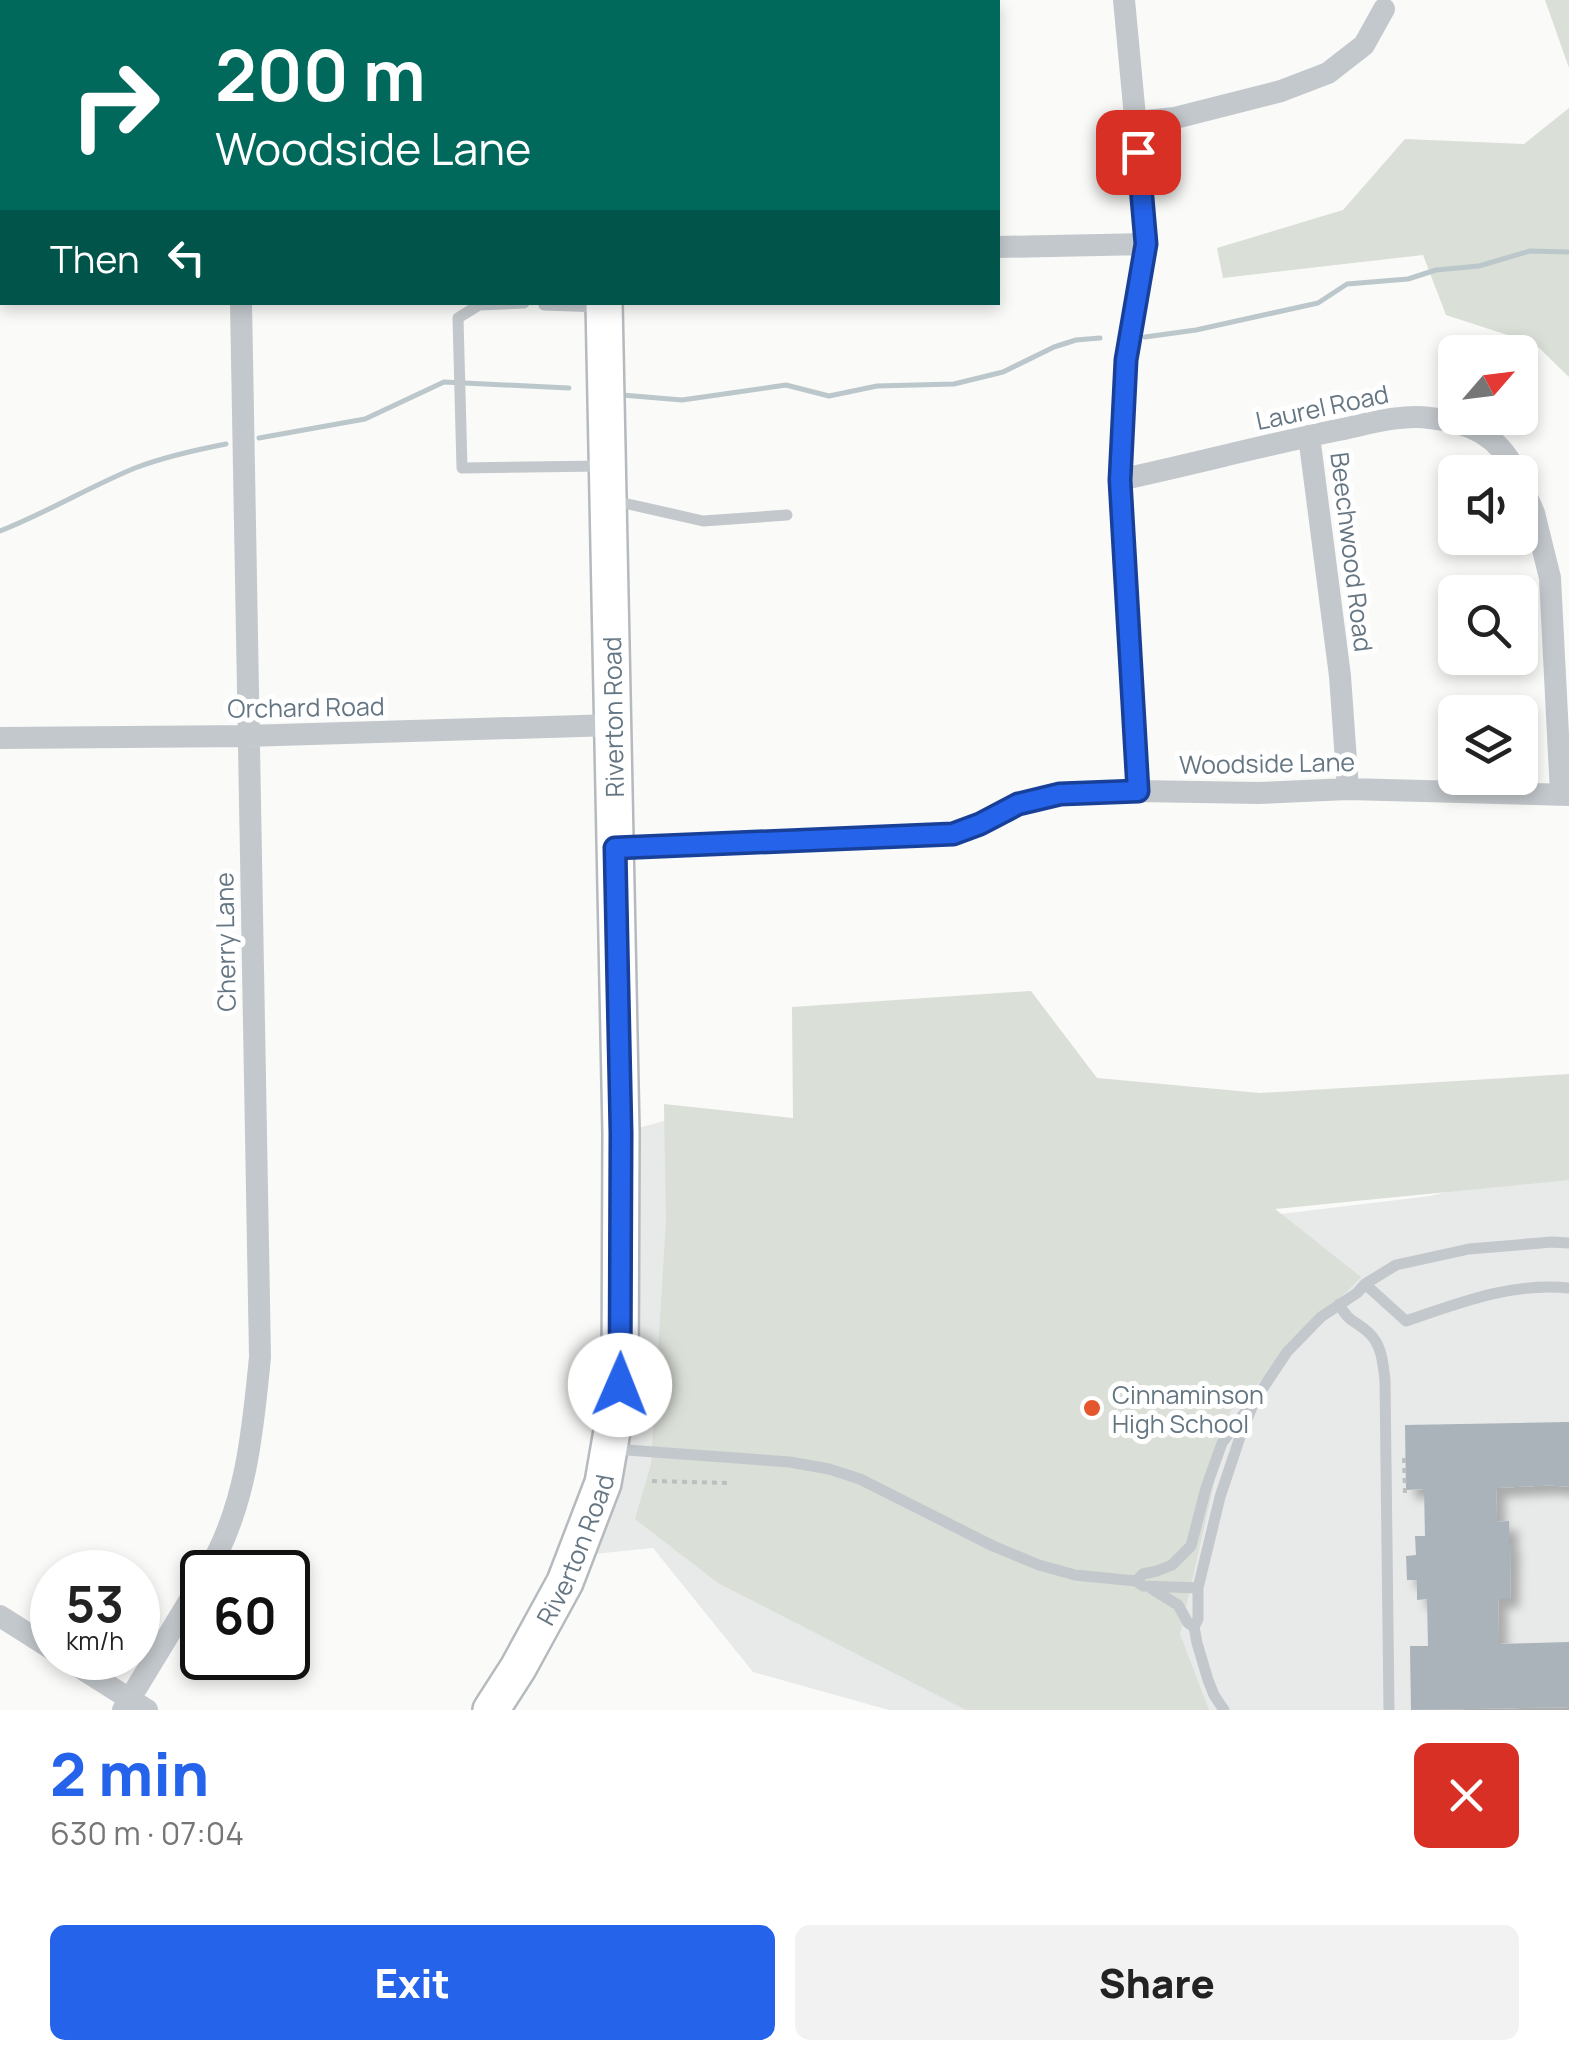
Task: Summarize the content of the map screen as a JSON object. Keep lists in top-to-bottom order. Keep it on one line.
{"streets":{"main road":["Riverton Road"],"street":["Laurel Road","Beechwood Road","Orchard Road","Woodside Lane","Cherry Lane"]},"crossings":[["Laurel Road","Beechwood Road"],["Beechwood Road","Woodside Lane"],["Orchard Road","Riverton Road"],["Orchard Road","Cherry Lane"],["Riverton Road","Woodside Lane"]],"places":["Cinnaminson High School"],"north":"top right","page":{"turn":["200 m","Woodside Lane"],"then":"Then","speed":"53 km/h","limit":"60","heading":["2 min","630 m · 07:04"],"buttons":["Exit","Share"]}}
